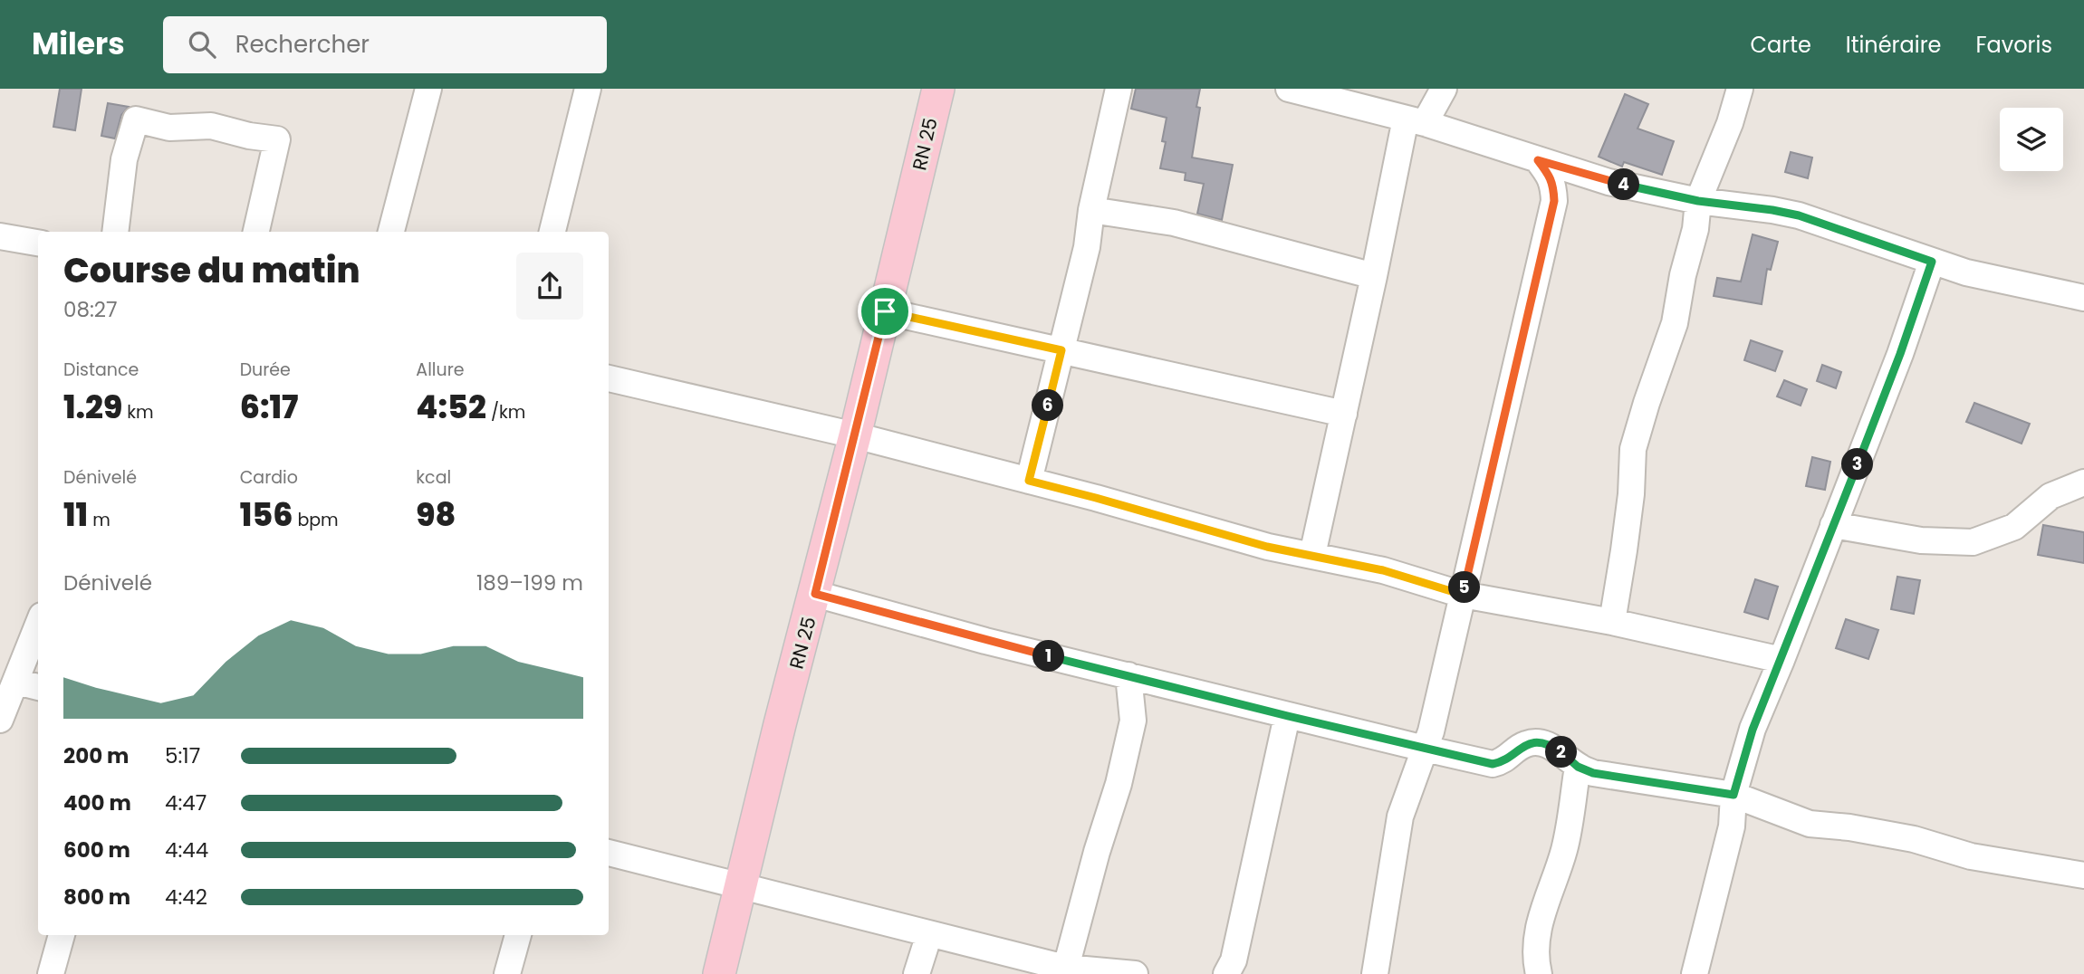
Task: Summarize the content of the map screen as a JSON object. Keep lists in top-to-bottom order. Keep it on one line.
{"streets":{"main road":["RN 25"]},"page":{"header":"Milers","search":"Rechercher","nav":["Carte","Itinéraire","Favoris"],"pins":["4","6","3","5","1","2"],"heading":["Course du matin","08:27"],"stats":[["Distance","1.29 km"],["Durée","6:17"],["Allure","4:52 /km"],["Dénivelé","11 m"],["Cardio","156 bpm"],["kcal","98"]],"chart":["Dénivelé","189–199 m"],"list":[{"name":"200 m","note":"5:17"},{"name":"400 m","note":"4:47"},{"name":"600 m","note":"4:44"},{"name":"800 m","note":"4:42"}]}}
